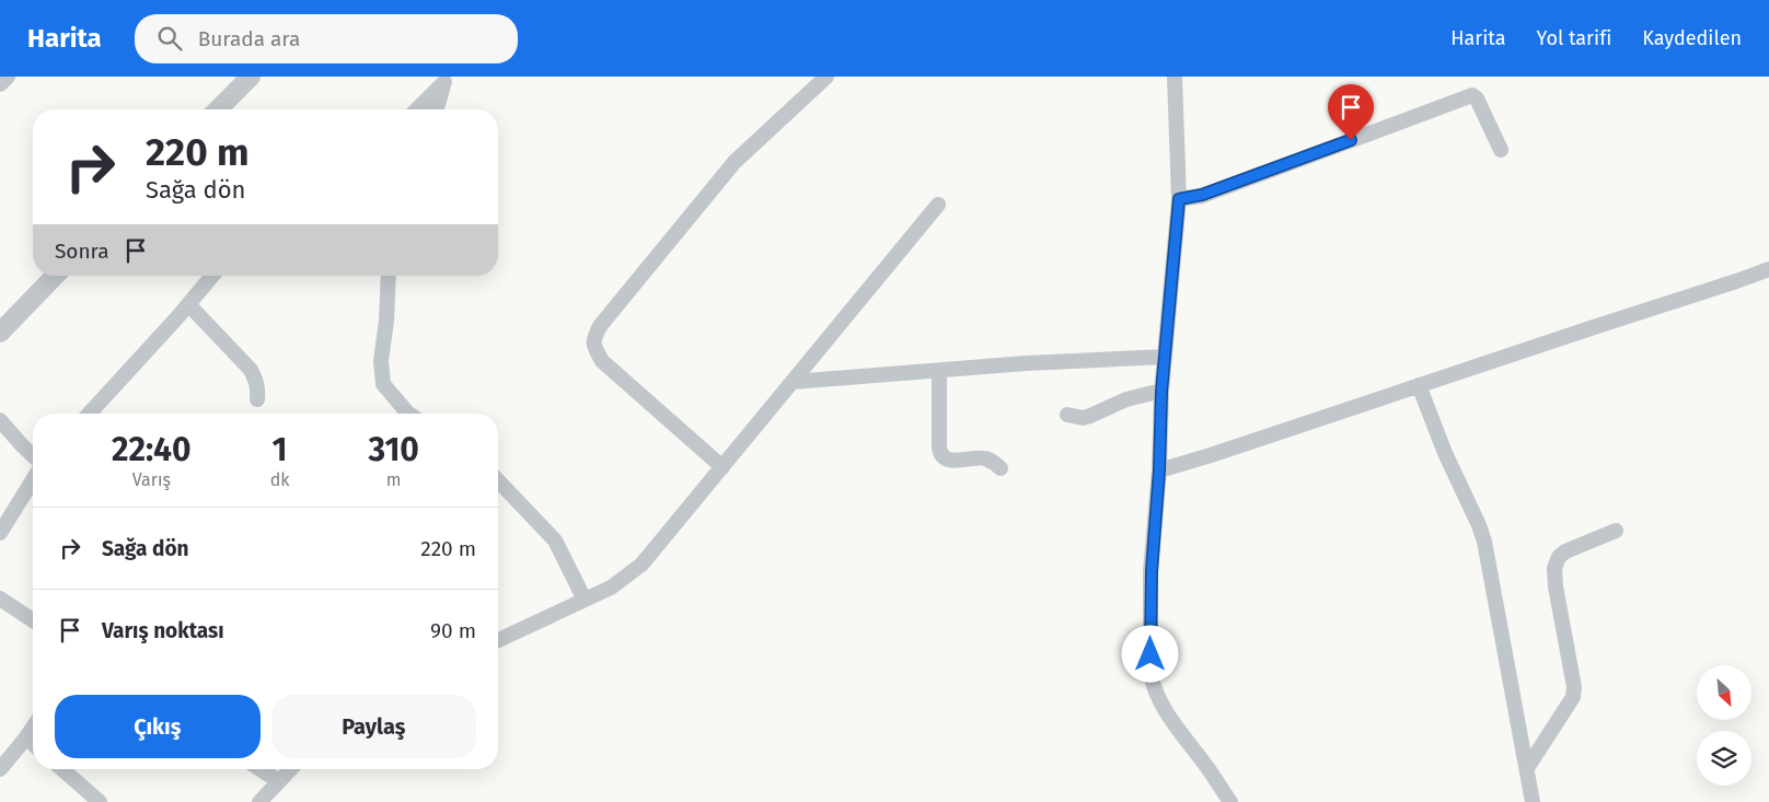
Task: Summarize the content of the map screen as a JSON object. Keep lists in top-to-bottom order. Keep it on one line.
{"north":"bottom right","page":{"header":"Harita","search":"Burada ara","nav":["Harita","Yol tarifi","Kaydedilen"],"turn":["220 m","Sağa dön"],"then":"Sonra","eta":["22:40","Varış","1","dk","310","m"],"list":[{"name":"Sağa dön","value":"220 m"},{"name":"Varış noktası","value":"90 m"}],"buttons":["Çıkış","Paylaş"]}}
